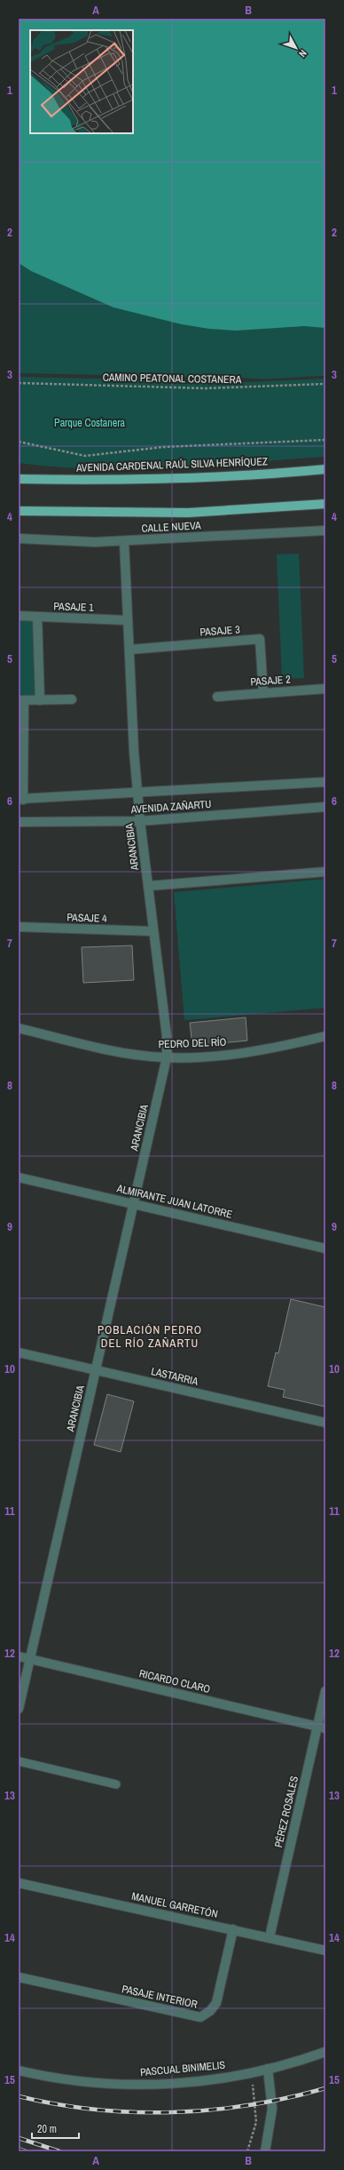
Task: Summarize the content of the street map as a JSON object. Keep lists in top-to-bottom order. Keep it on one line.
{"streets":{"main road":["AVENIDA CARDENAL RAÚL SILVA HENRÍQUEZ"],"street":["CALLE NUEVA","PASAJE 1","PASAJE 3","PASAJE 2","AVENIDA ZAÑARTU","ARANCIBIA","PASAJE 4","PEDRO DEL RÍO","ALMIRANTE JUAN LATORRE","LASTARRIA","RICARDO CLARO","PÉREZ ROSALES","MANUEL GARRETÓN","PASAJE INTERIOR","PASCUAL BINIMELIS"],"path":["CAMINO PEATONAL COSTANERA"]},"crossings":[["CALLE NUEVA","ARANCIBIA"],["PASAJE 1","ARANCIBIA"],["PASAJE 3","PASAJE 2"],["PASAJE 3","ARANCIBIA"],["AVENIDA ZAÑARTU","ARANCIBIA"],["ARANCIBIA","PASAJE 4"],["ARANCIBIA","PEDRO DEL RÍO"],["ARANCIBIA","ALMIRANTE JUAN LATORRE"],["ARANCIBIA","LASTARRIA"],["ARANCIBIA","RICARDO CLARO"],["RICARDO CLARO","PÉREZ ROSALES"],["PÉREZ ROSALES","MANUEL GARRETÓN"],["MANUEL GARRETÓN","PASAJE INTERIOR"]],"districts":["POBLACIÓN PEDRO DEL RÍO ZAÑARTU"],"parks":["Parque Costanera"],"scale_bar":"20 m","north":"bottom right","grid":{"columns":["A","B"],"rows":["1","2","3","4","5","6","7","8","9","10","11","12","13","14","15"]}}
